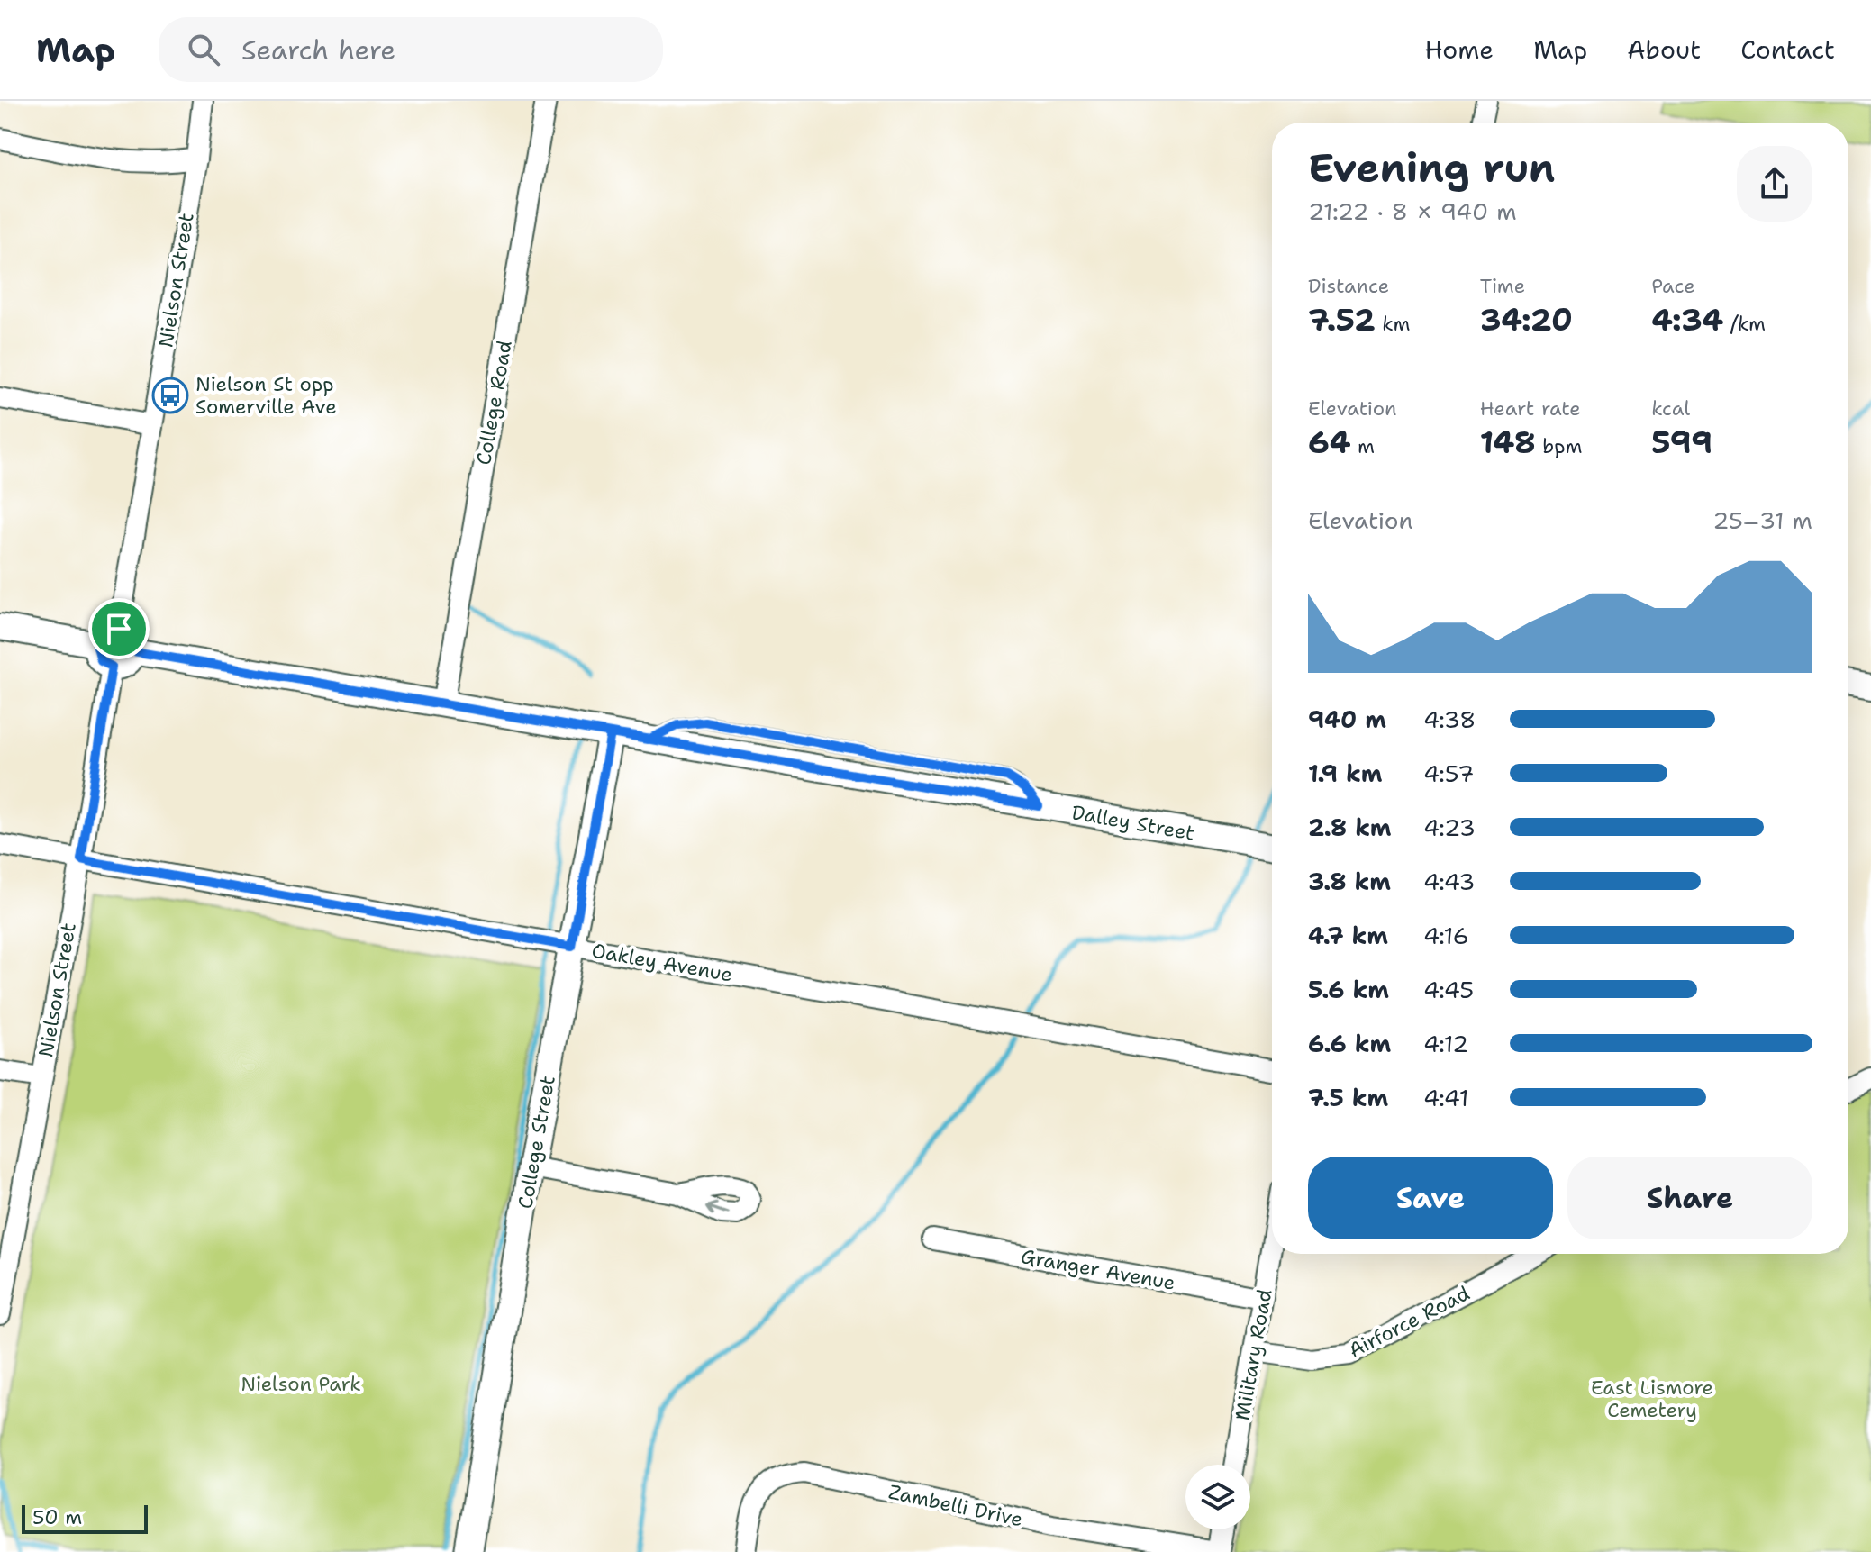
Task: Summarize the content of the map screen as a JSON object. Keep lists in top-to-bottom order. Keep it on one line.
{"streets":{"street":["Nielson Street","College Road","Dalley Street","Oakley Avenue","College Street","Granger Avenue","Airforce Road","Military Road","Zambelli Drive"]},"crossings":[["Nielson Street","Dalley Street"],["Nielson Street","Oakley Avenue"],["College Road","Dalley Street"],["Dalley Street","College Street"],["Oakley Avenue","College Street"],["Granger Avenue","Military Road"],["Airforce Road","Military Road"]],"parks":["Nielson Park","East Lismore Cemetery"],"places":{"bus stop":["Nielson St opp Somerville Ave"]},"scale_bar":"50 m","page":{"header":"Map","search":"Search here","nav":["Home","Map","About","Contact"],"heading":["Evening run","21:22 · 8 × 940 m"],"stats":[["Distance","7.52 km"],["Time","34:20"],["Pace","4:34 /km"],["Elevation","64 m"],["Heart rate","148 bpm"],["kcal","599"]],"chart":["Elevation","25–31 m"],"list":[{"name":"940 m","note":"4:38"},{"name":"1.9 km","note":"4:57"},{"name":"2.8 km","note":"4:23"},{"name":"3.8 km","note":"4:43"},{"name":"4.7 km","note":"4:16"},{"name":"5.6 km","note":"4:45"},{"name":"6.6 km","note":"4:12"},{"name":"7.5 km","note":"4:41"}],"buttons":["Save","Share"],"scale":"50 m"}}
